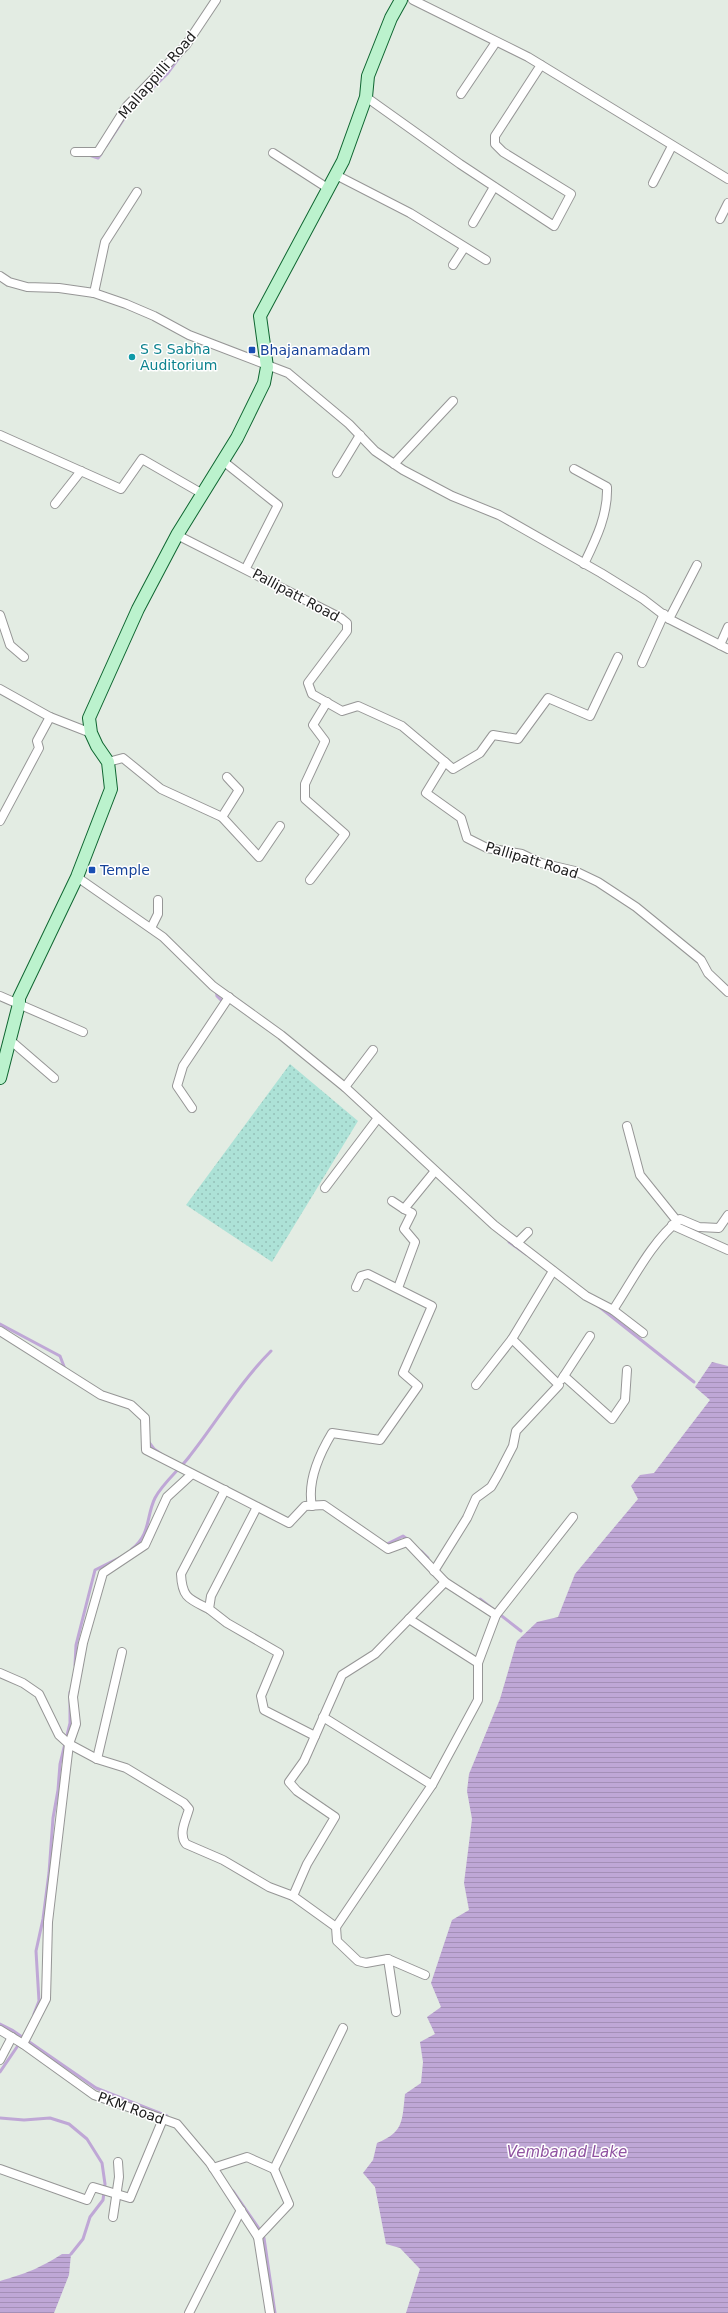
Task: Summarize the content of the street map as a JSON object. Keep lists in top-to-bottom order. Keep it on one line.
{"streets":{"street":["Mallappilli Road","Pallipatt Road","PKM Road"]},"water":["Vembanad Lake"],"places":{"transit":["Bhajanamadam","Temple"],"other":["S S Sabha Auditorium"]}}
